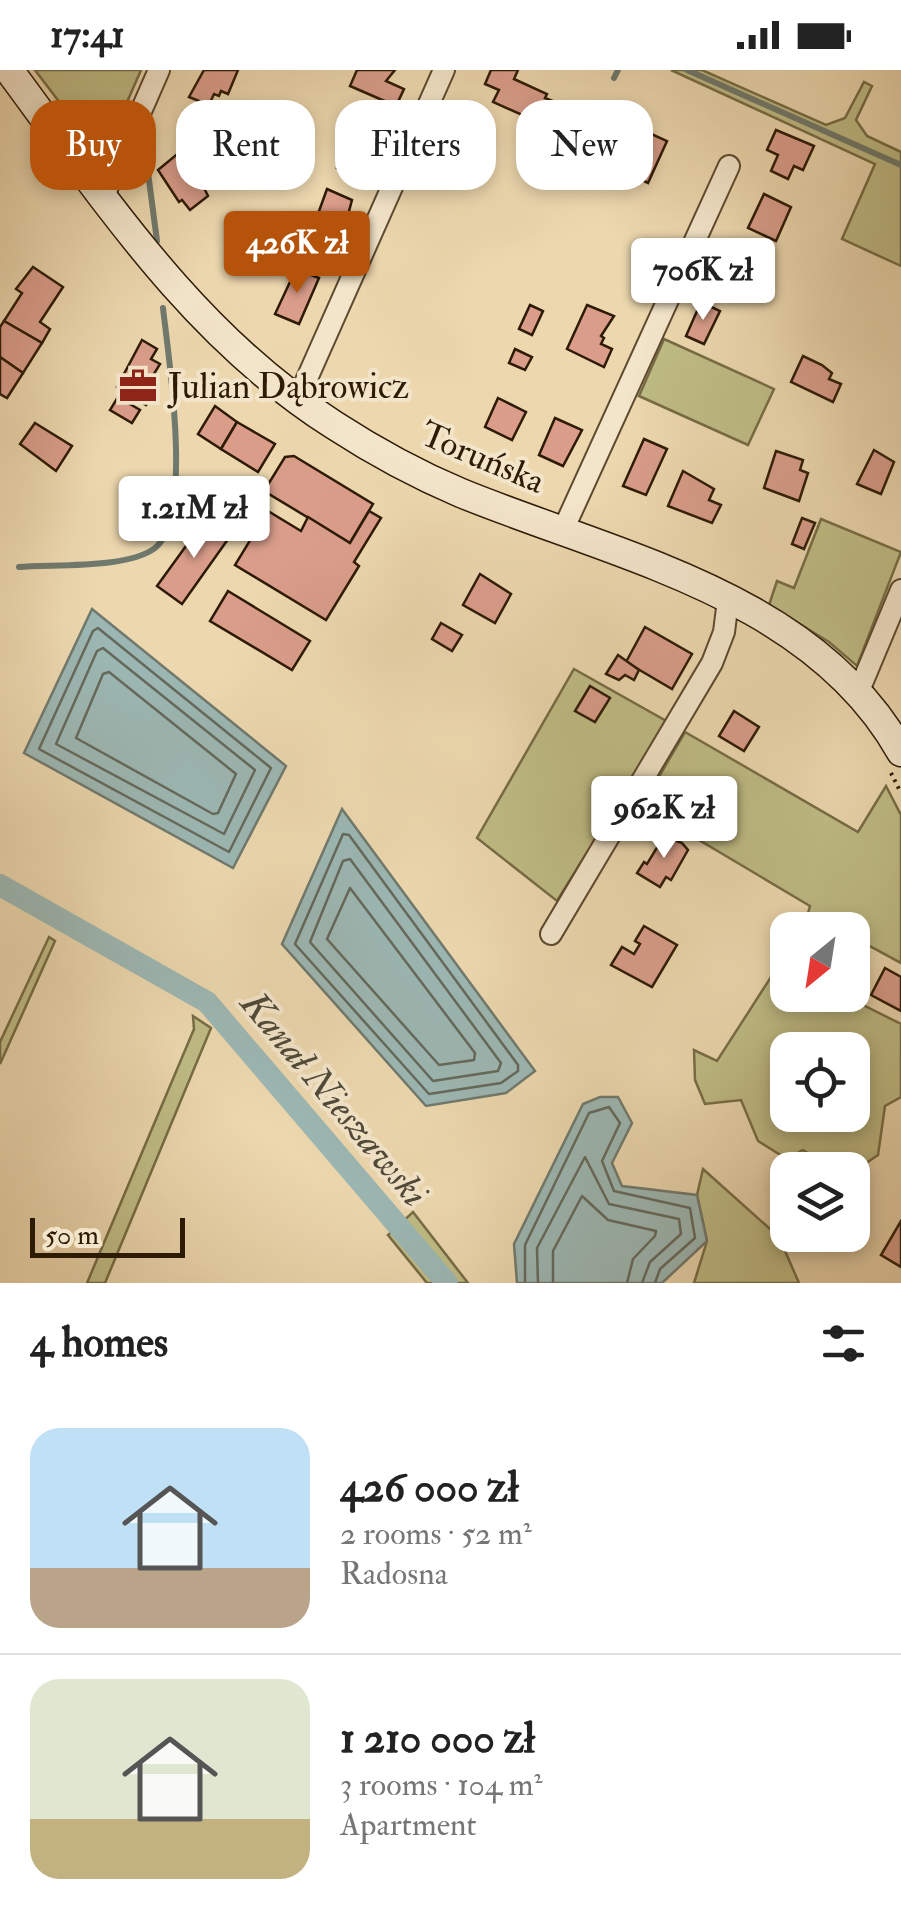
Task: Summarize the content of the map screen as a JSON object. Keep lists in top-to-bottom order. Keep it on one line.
{"streets":{"main road":["Toruńska"]},"water":["Kanał Nieszawski"],"places":{"office":["Julian Dąbrowicz"]},"scale_bar":"50 m","north":"bottom left","page":{"status":"17:41","chip":["Buy","Rent","Filters","New"],"price":["426K zł","706K zł","1.21M zł","962K zł"],"scale":"50 m","heading":"4 homes","list":[{"name":"426 000 zł","note":"2 rooms · 52 m² · Radosna"},{"name":"1 210 000 zł","note":"3 rooms · 104 m² · Apartment"}]}}
